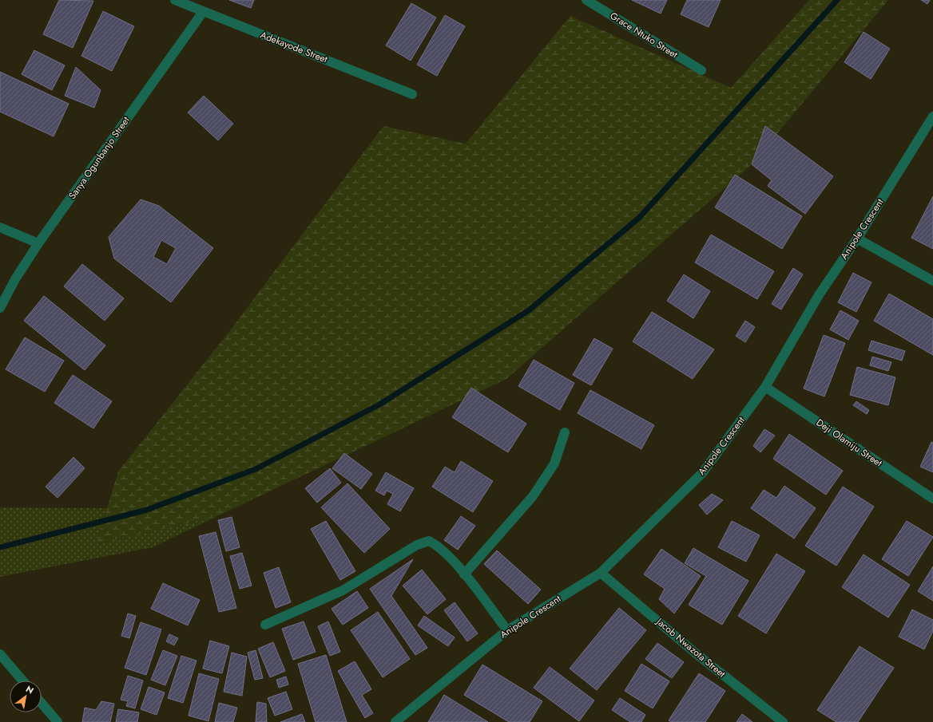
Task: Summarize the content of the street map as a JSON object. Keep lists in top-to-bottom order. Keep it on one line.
{"streets":{"street":["Grace Ntuko Street","Adekayode Street","Sanya Ogunbanjo Street","Anipole Crescent","Deji Olamiju Street","Jacob Nwazota Street"]},"crossings":[["Adekayode Street","Sanya Ogunbanjo Street"],["Anipole Crescent","Deji Olamiju Street"],["Anipole Crescent","Jacob Nwazota Street"]],"north":"top right"}
